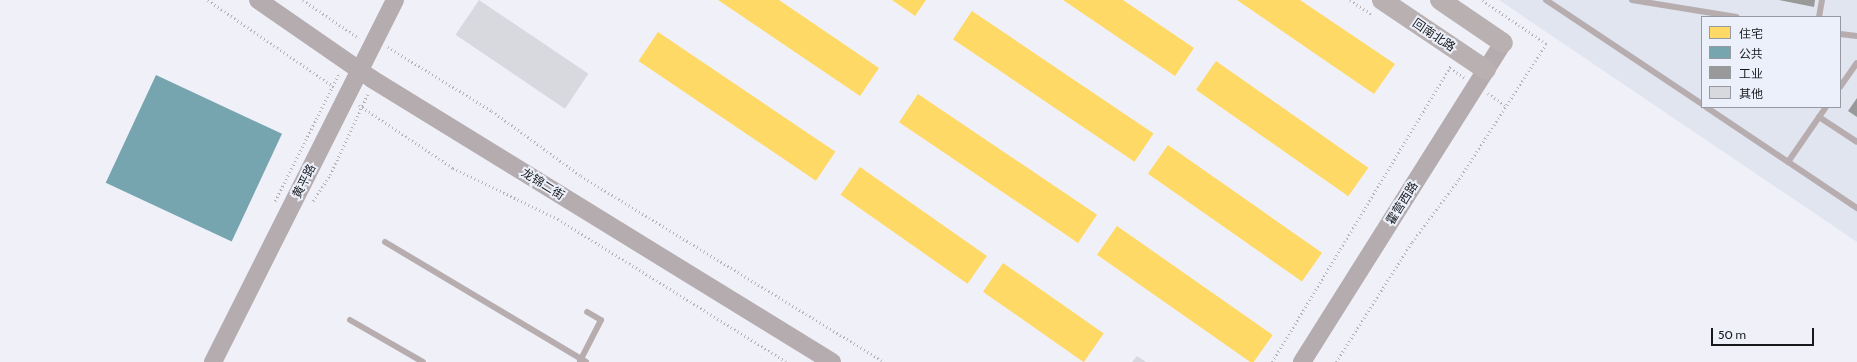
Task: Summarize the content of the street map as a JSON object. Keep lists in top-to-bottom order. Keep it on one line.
{"streets":{"main road":["回南北路"],"street":["黄平路","龙锦二街","霍营西路"]},"crossings":[["回南北路","霍营西路"],["黄平路","龙锦二街"]],"legend":["住宅","公共","工业","其他"],"scale_bar":"50 m"}
